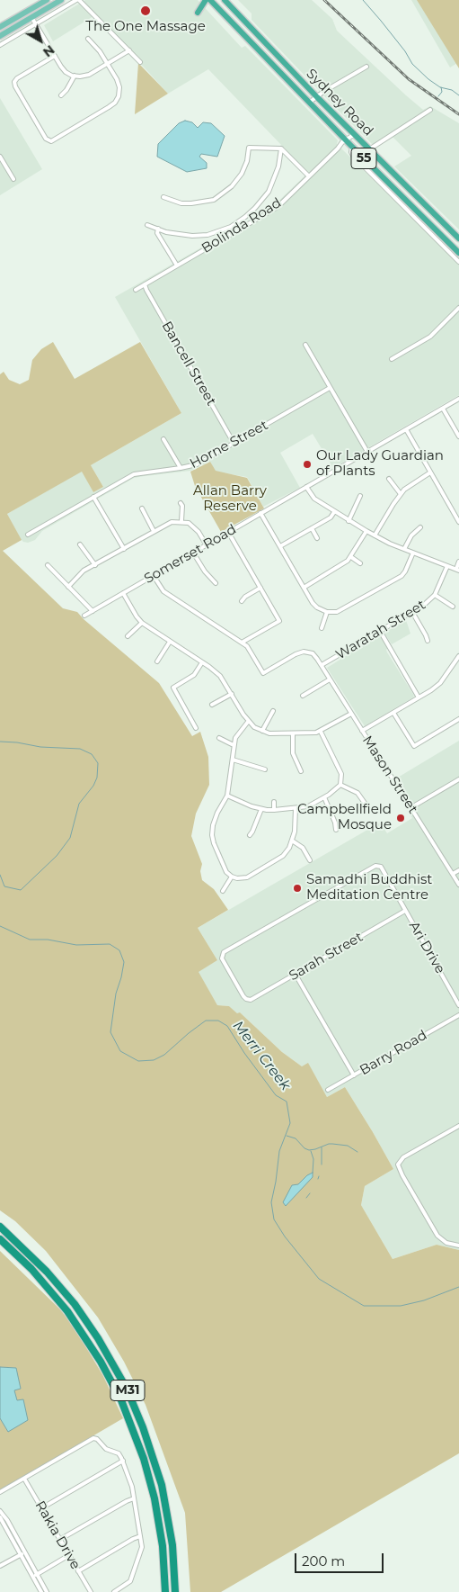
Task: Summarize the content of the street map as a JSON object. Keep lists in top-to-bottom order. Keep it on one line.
{"streets":{"highway":["Sydney Road","55","M31"],"street":["Bolinda Road","Bancell Street","Horne Street","Somerset Road","Waratah Street","Mason Street","Ari Drive","Sarah Street","Barry Road","Rakia Drive"]},"crossings":[["Sydney Road","Bolinda Road"],["Bolinda Road","Bancell Street"],["Bancell Street","Horne Street"],["Waratah Street","Mason Street"],["Ari Drive","Sarah Street"]],"water":["Merri Creek"],"parks":["Allan Barry Reserve"],"places":["The One Massage","Our Lady Guardian of Plants","Campbellfield Mosque","Samadhi Buddhist Meditation Centre"],"scale_bar":"200 m","north":"bottom right"}
